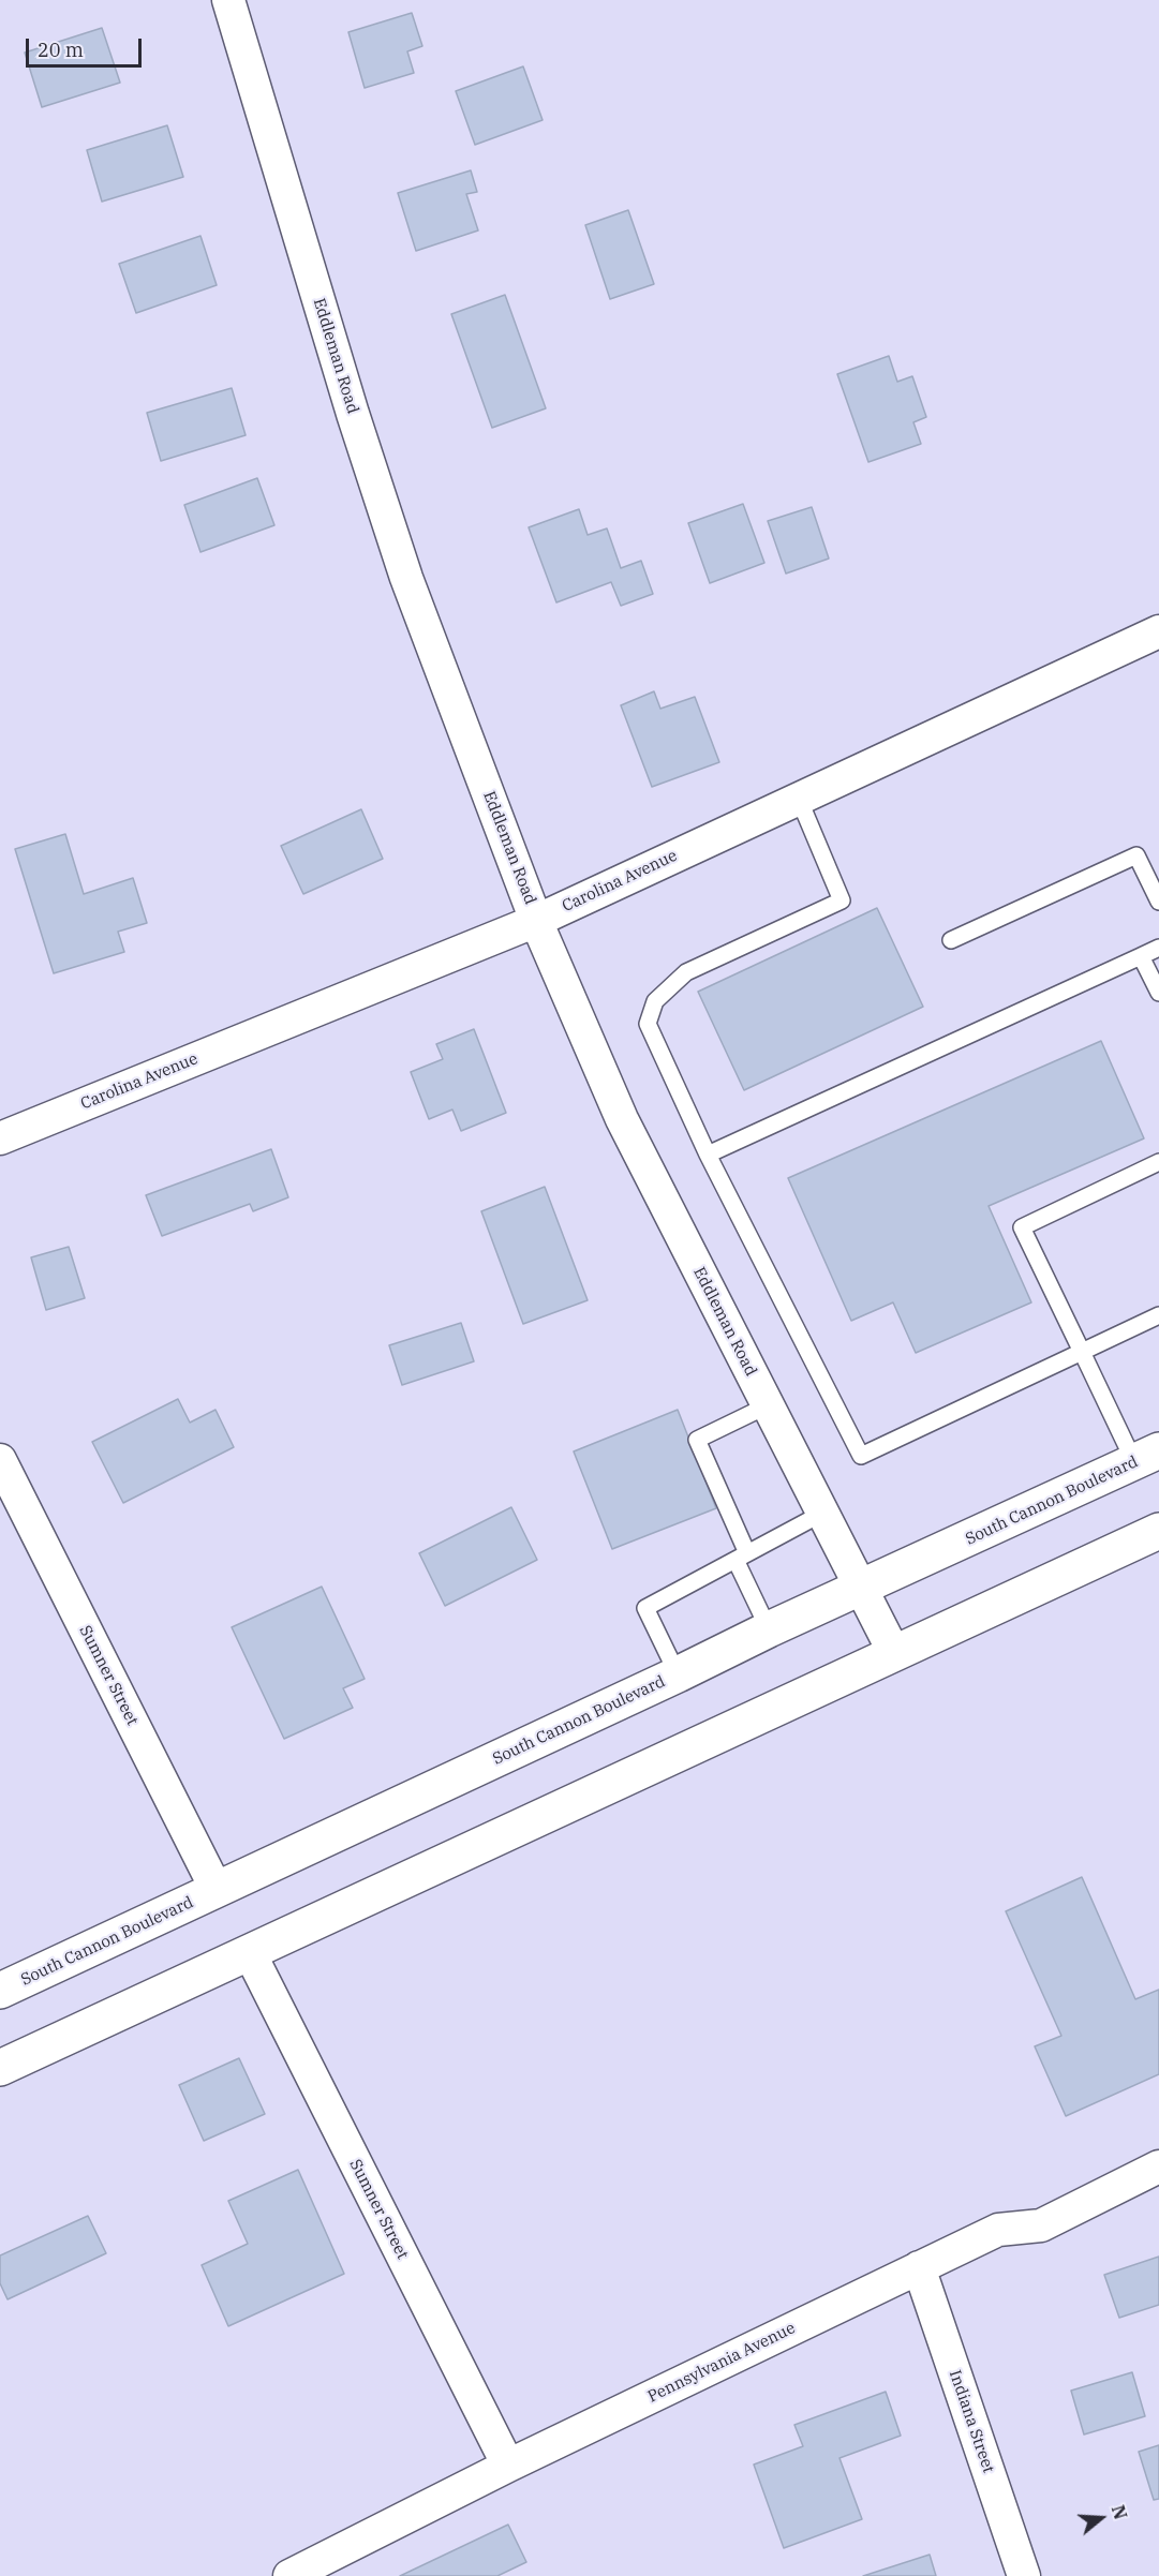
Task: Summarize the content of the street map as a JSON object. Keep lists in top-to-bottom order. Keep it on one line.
{"streets":{"main road":["South Cannon Boulevard"],"street":["Eddleman Road","Carolina Avenue","Sumner Street","Pennsylvania Avenue","Indiana Street"]},"crossings":[["Eddleman Road","Carolina Avenue"],["Eddleman Road","South Cannon Boulevard"],["South Cannon Boulevard","Sumner Street"],["Sumner Street","Pennsylvania Avenue"],["Pennsylvania Avenue","Indiana Street"]],"scale_bar":"20 m","north":"right"}
